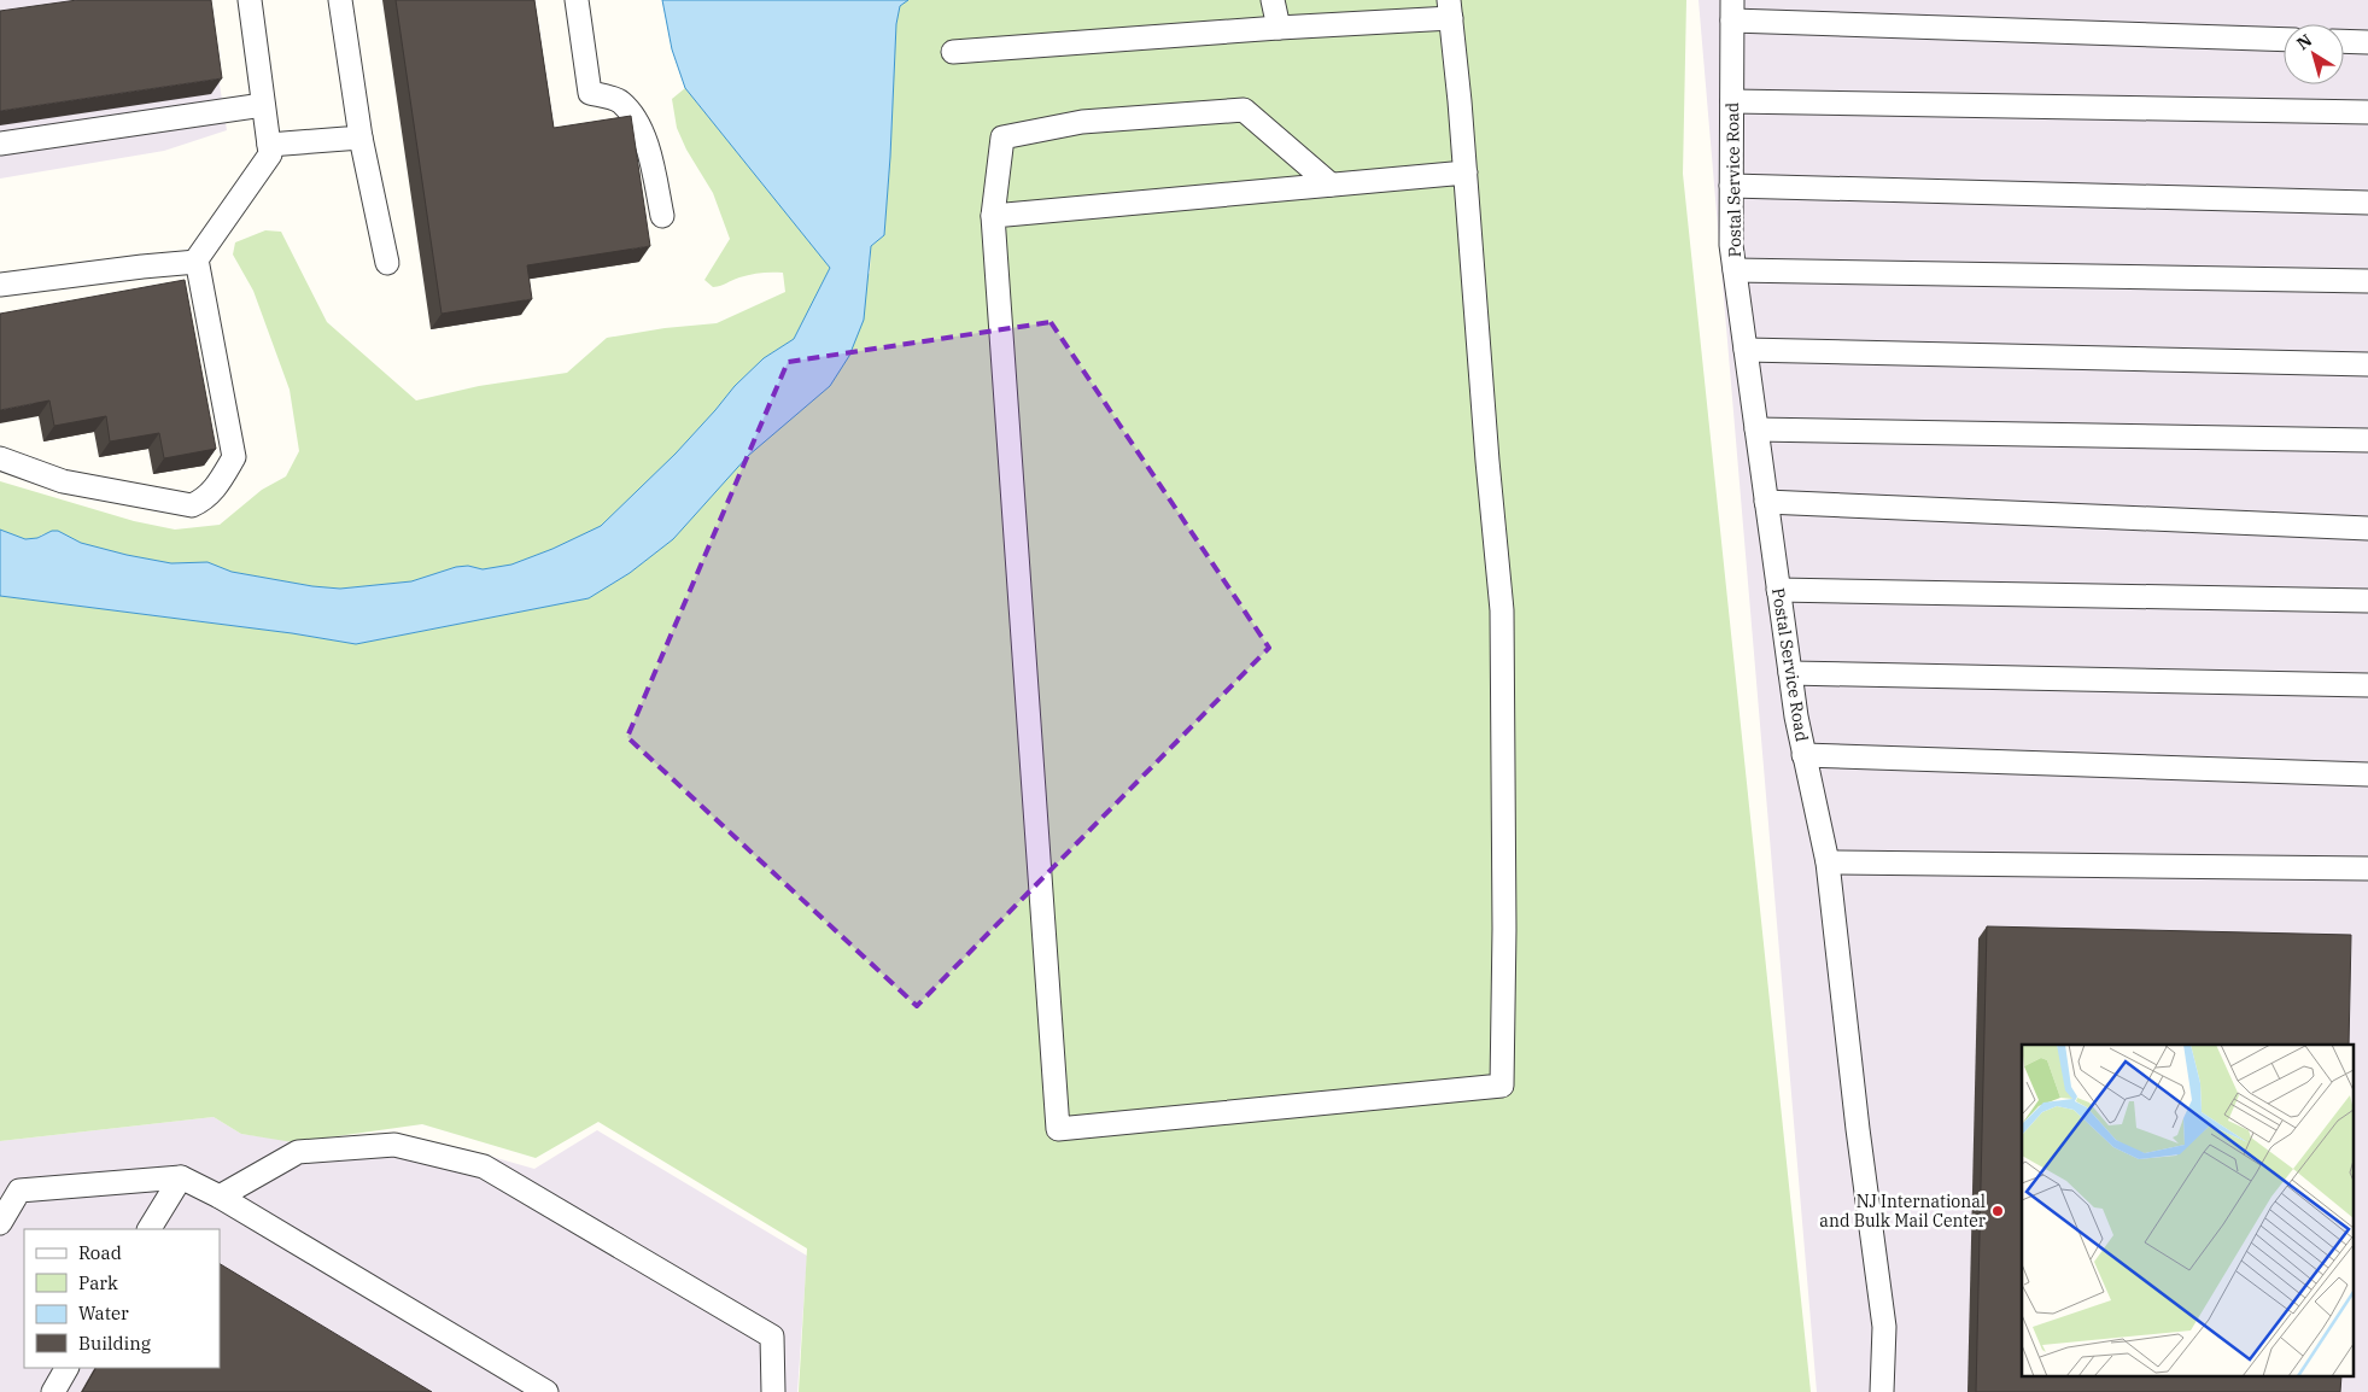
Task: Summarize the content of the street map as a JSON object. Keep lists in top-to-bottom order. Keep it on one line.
{"streets":{"street":["Postal Service Road"]},"places":["NJ International and Bulk Mail Center"],"legend":["Road","Park","Water","Building"],"north":"top left"}
